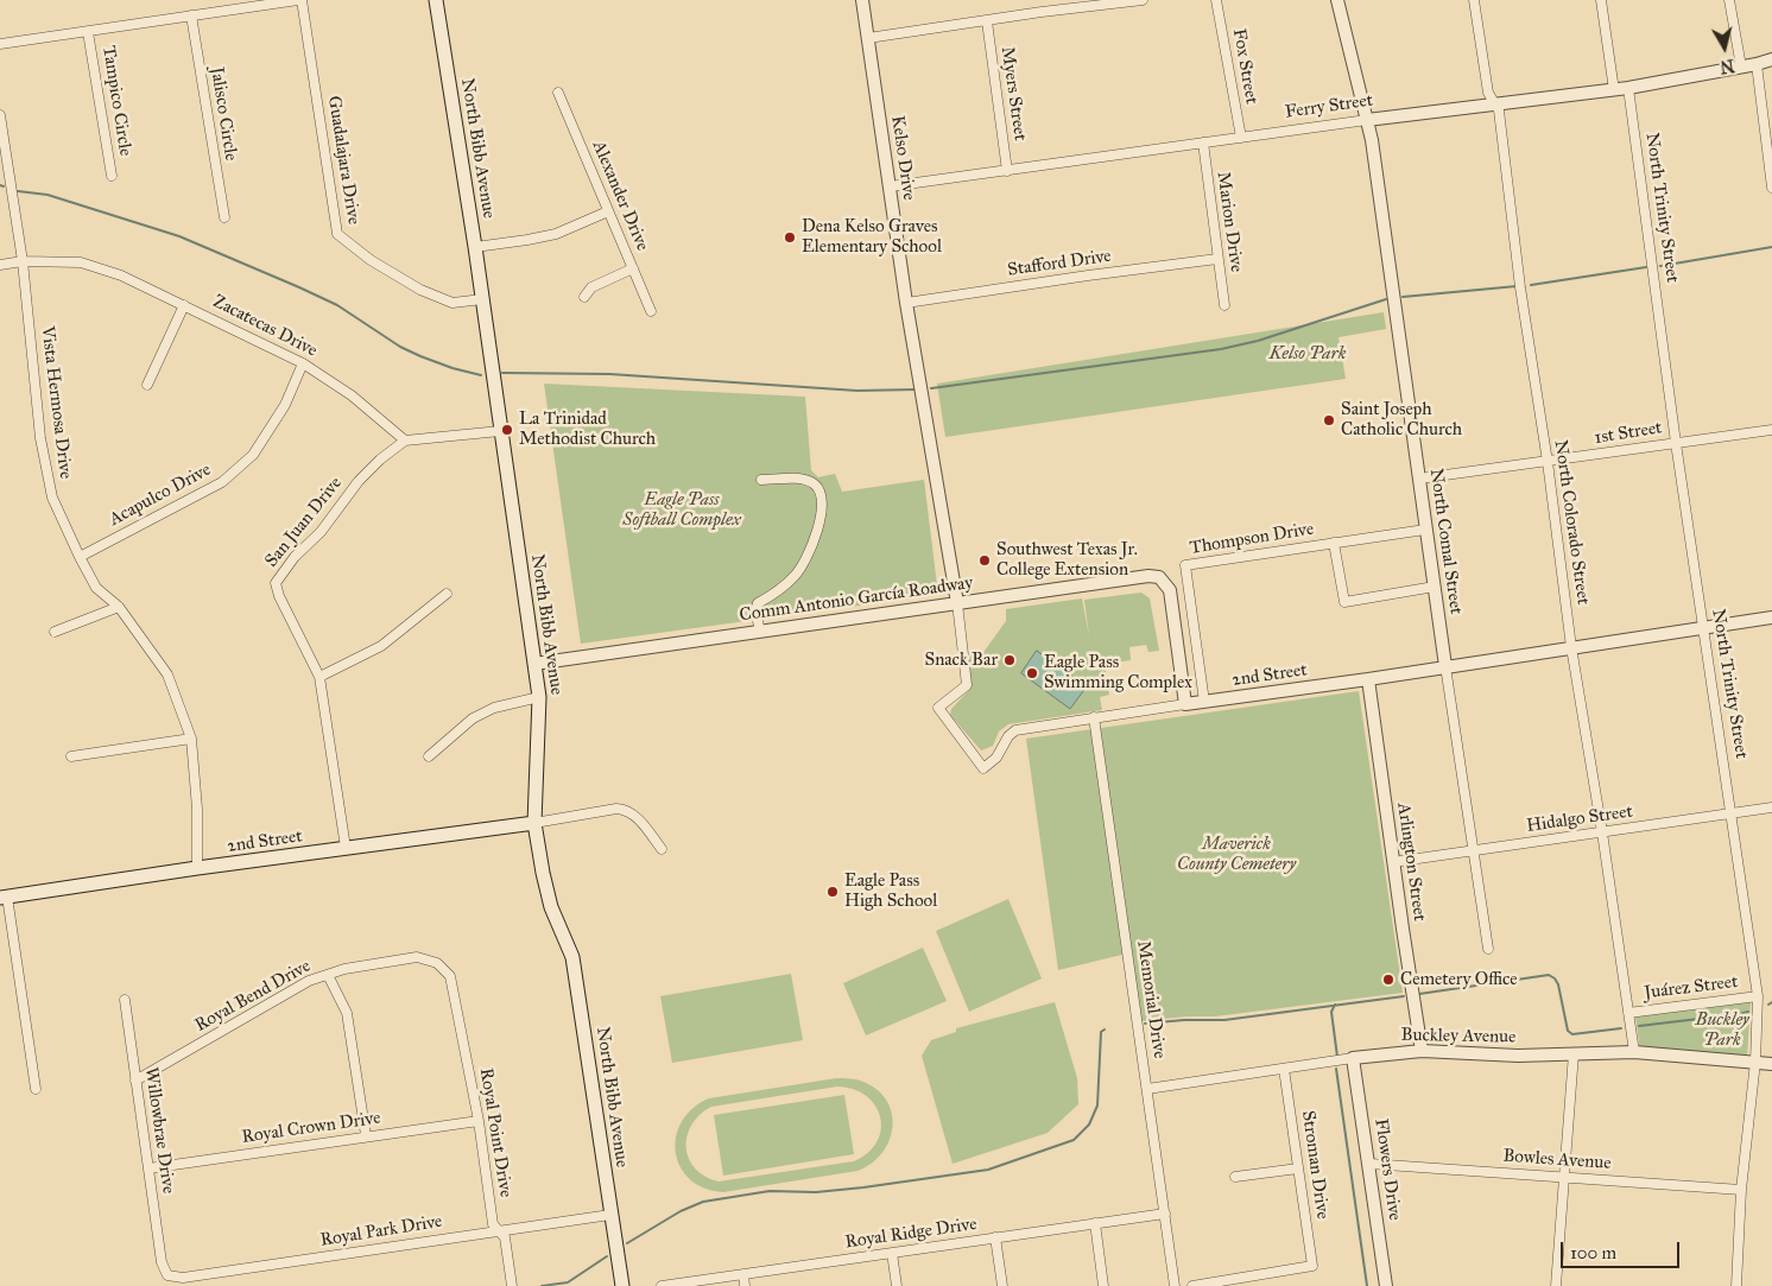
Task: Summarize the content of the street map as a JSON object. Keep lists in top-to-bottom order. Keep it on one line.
{"streets":{"main road":["North Bibb Avenue","2nd Street"],"street":["Fox Street","Myers Street","Tampico Circle","Ferry Street","Jalisco Circle","Kelso Drive","Guadalajara Drive","Alexander Drive","North Trinity Street","Marion Drive","Stafford Drive","Zacatecas Drive","Vista Hermosa Drive","1st Street","Acapulco Drive","San Juan Drive","North Colorado Street","Thompson Drive","North Comal Street","Comm Antonio García Roadway","Hidalgo Street","Arlington Street","Juárez Street","Royal Bend Drive","Memorial Drive","Buckley Avenue","Royal Crown Drive","Willowbrae Drive","Royal Point Drive","Bowles Avenue","Stroman Drive","Flowers Drive","Royal Park Drive","Royal Ridge Drive"]},"crossings":[["Fox Street","Ferry Street"],["Myers Street","Ferry Street"],["Ferry Street","Kelso Drive"],["Ferry Street","North Trinity Street"],["Ferry Street","Marion Drive"],["Ferry Street","North Colorado Street"],["Ferry Street","North Comal Street"],["North Bibb Avenue","Guadalajara Drive"],["North Bibb Avenue","Comm Antonio García Roadway"],["North Bibb Avenue","2nd Street"],["North Bibb Avenue","Royal Park Drive"],["Kelso Drive","Stafford Drive"],["Kelso Drive","Comm Antonio García Roadway"],["Kelso Drive","2nd Street"],["North Trinity Street","1st Street"],["North Trinity Street","2nd Street"],["North Trinity Street","Hidalgo Street"],["North Trinity Street","Juárez Street"],["North Trinity Street","Buckley Avenue"],["North Trinity Street","Bowles Avenue"],["Marion Drive","Stafford Drive"],["Zacatecas Drive","Vista Hermosa Drive"],["Zacatecas Drive","Acapulco Drive"],["Zacatecas Drive","San Juan Drive"],["Vista Hermosa Drive","Acapulco Drive"],["Vista Hermosa Drive","2nd Street"],["1st Street","North Colorado Street"],["1st Street","North Comal Street"],["San Juan Drive","2nd Street"],["North Colorado Street","2nd Street"],["North Colorado Street","Hidalgo Street"],["North Colorado Street","Juárez Street"],["North Colorado Street","Buckley Avenue"],["Thompson Drive","North Comal Street"],["Thompson Drive","2nd Street"],["North Comal Street","2nd Street"],["North Comal Street","Hidalgo Street"],["Comm Antonio García Roadway","2nd Street"],["2nd Street","Arlington Street"],["2nd Street","Memorial Drive"],["Hidalgo Street","Arlington Street"],["Arlington Street","Buckley Avenue"],["Royal Bend Drive","Willowbrae Drive"],["Royal Bend Drive","Royal Point Drive"],["Memorial Drive","Buckley Avenue"],["Memorial Drive","Royal Ridge Drive"],["Buckley Avenue","Stroman Drive"],["Buckley Avenue","Flowers Drive"],["Royal Crown Drive","Willowbrae Drive"],["Royal Crown Drive","Royal Point Drive"],["Willowbrae Drive","Royal Park Drive"],["Royal Point Drive","Royal Park Drive"],["Bowles Avenue","Flowers Drive"]],"parks":["Kelso Park","Eagle Pass Softball Complex","Maverick County Cemetery","Buckley Park"],"places":["Dena Kelso Graves Elementary School","Saint Joseph Catholic Church","La Trinidad Methodist Church","Southwest Texas Jr. College Extension","Snack Bar","Eagle Pass Swimming Complex","Eagle Pass High School","Cemetery Office"],"scale_bar":"100 m","north":"bottom"}
